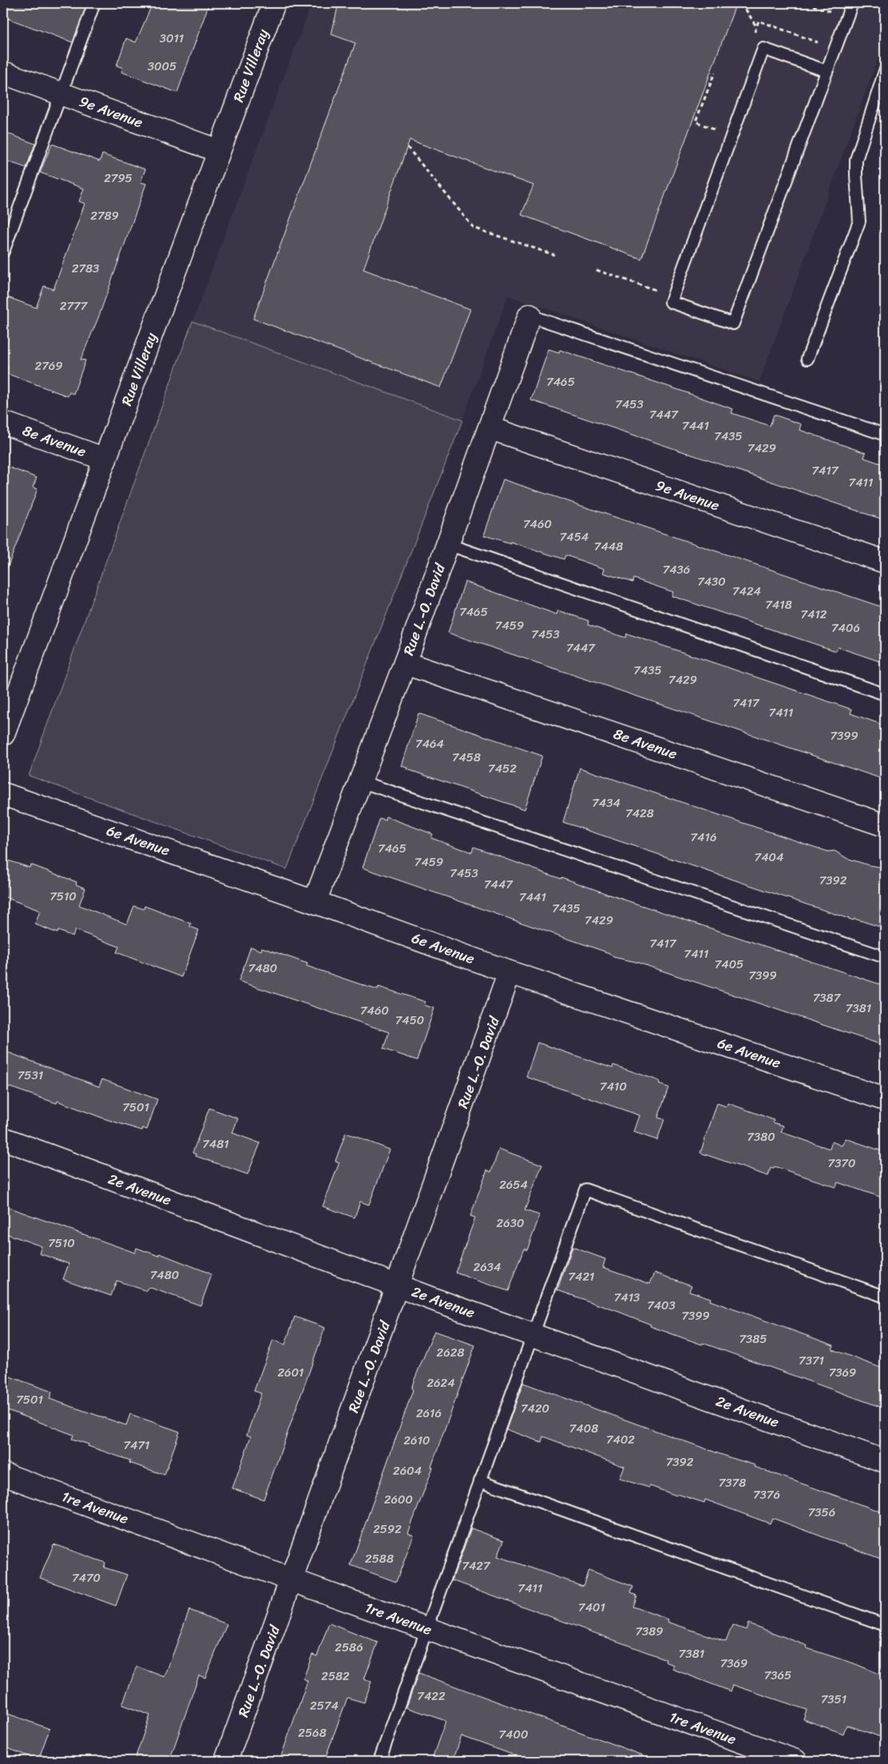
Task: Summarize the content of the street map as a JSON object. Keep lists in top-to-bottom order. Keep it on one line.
{"streets":{"street":["Rue Villeray","9e Avenue","8e Avenue","Rue L.-O. David","6e Avenue","2e Avenue","1re Avenue"]},"crossings":[["Rue Villeray","9e Avenue"],["Rue Villeray","8e Avenue"],["9e Avenue","Rue L.-O. David"],["8e Avenue","Rue L.-O. David"],["Rue L.-O. David","6e Avenue"],["Rue L.-O. David","2e Avenue"],["Rue L.-O. David","1re Avenue"]],"house_numbers":["3011","3005","2795","2789","2783","2777","2769","7465","7453","7447","7441","7435","7429","7417","7411","7460","7454","7448","7436","7430","7424","7418","7465","7412","7459","7406","7453","7447","7435","7429","7417","7411","7399","7464","7458","7452","7434","7428","7416","7465","7404","7459","7453","7392","7447","7510","7441","7435","7429","7417","7411","7405","7480","7399","7387","7381","7460","7450","7531","7410","7501","7380","7481","7370","2654","2630","7510","2634","7480","7421","7413","7403","7399","7385","2628","7371","2601","7369","2624","7501","7420","2616","7408","7402","2610","7471","7392","2604","7378","7376","2600","7356","2592","2588","7427","7470","7411","7401","7389","2586","7381","7369","7365","2582","7422","7351","2574","2568","7400"]}
